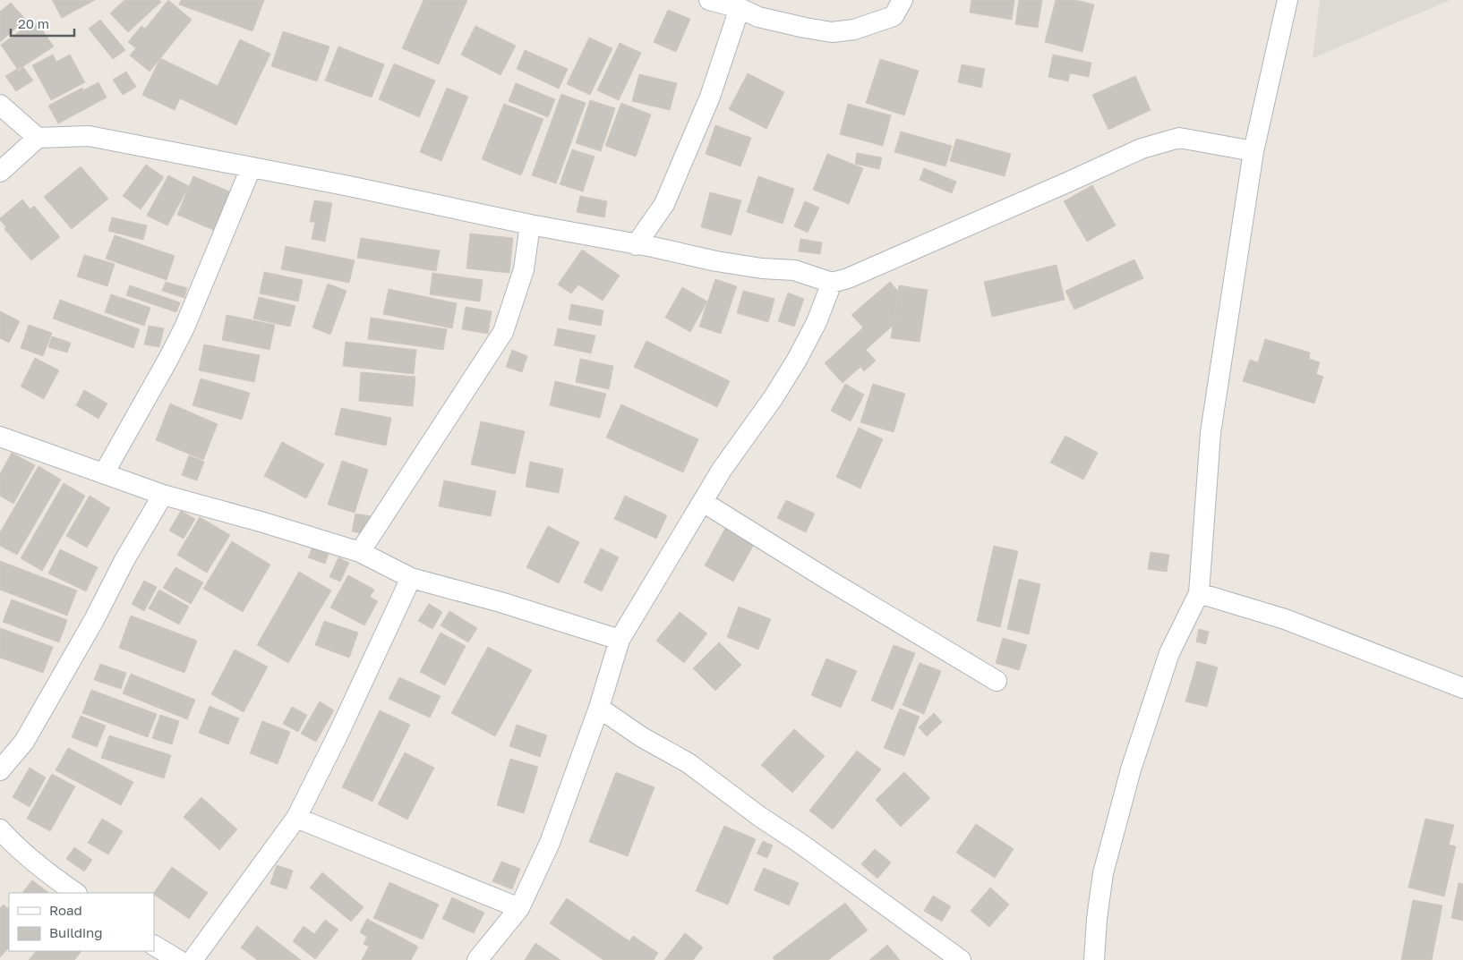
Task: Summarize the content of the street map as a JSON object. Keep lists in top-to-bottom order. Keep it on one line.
{"legend":["Road","Building"],"scale_bar":"20 m"}
